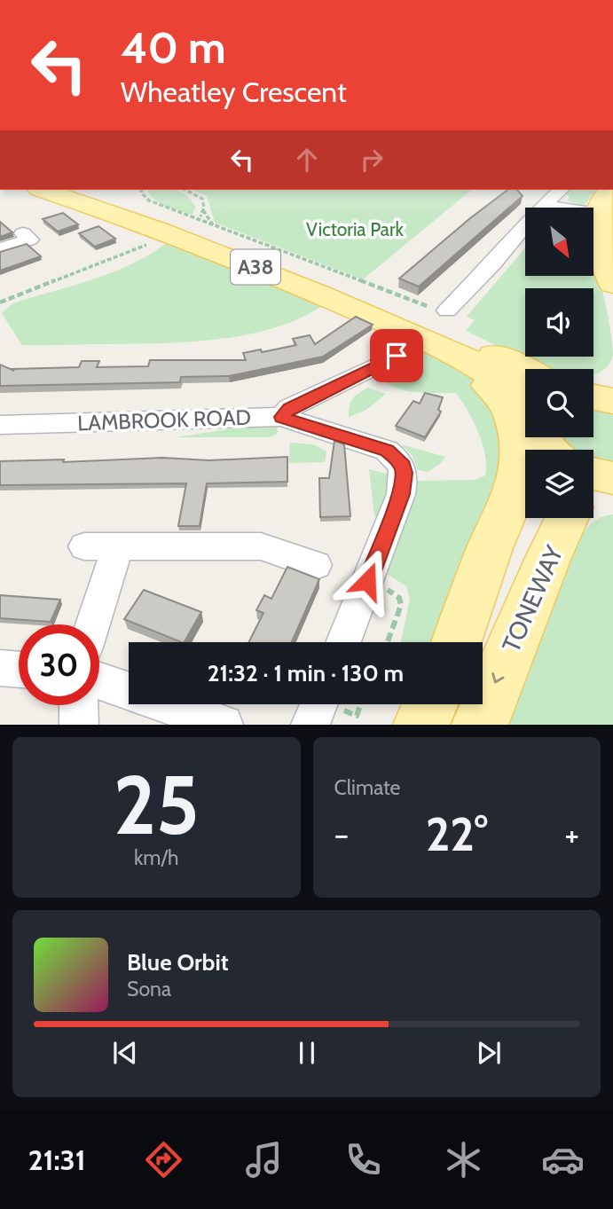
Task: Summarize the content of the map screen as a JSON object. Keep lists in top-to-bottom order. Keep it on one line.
{"streets":{"main road":["A38","TONEWAY"],"street":["LAMBROOK ROAD"]},"parks":["Victoria Park"],"north":"bottom right","page":{"turn":["40 m","Wheatley Crescent"],"limit":"30","trip":"21:32 · 1 min · 130 m","tile":[["25","km/h"],"Climate"],"heat":["−","22°","+"],"song":["Blue Orbit","Sona"],"tabs":"21:31"}}
